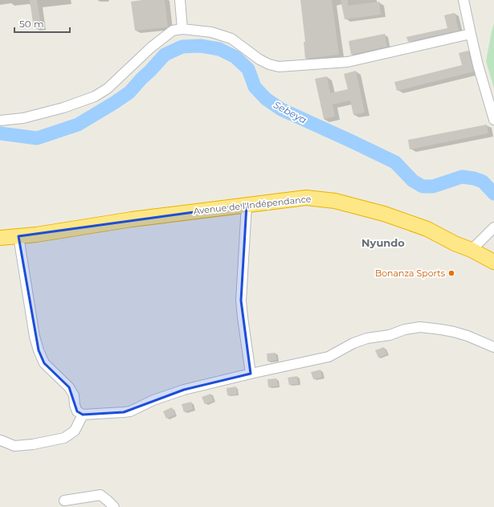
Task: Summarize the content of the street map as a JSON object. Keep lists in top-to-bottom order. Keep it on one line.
{"streets":{"highway":["Avenue de l'Indépendance"]},"districts":["Nyundo"],"water":["Sebeya"],"places":["Bonanza Sports"],"scale_bar":"50 m"}
